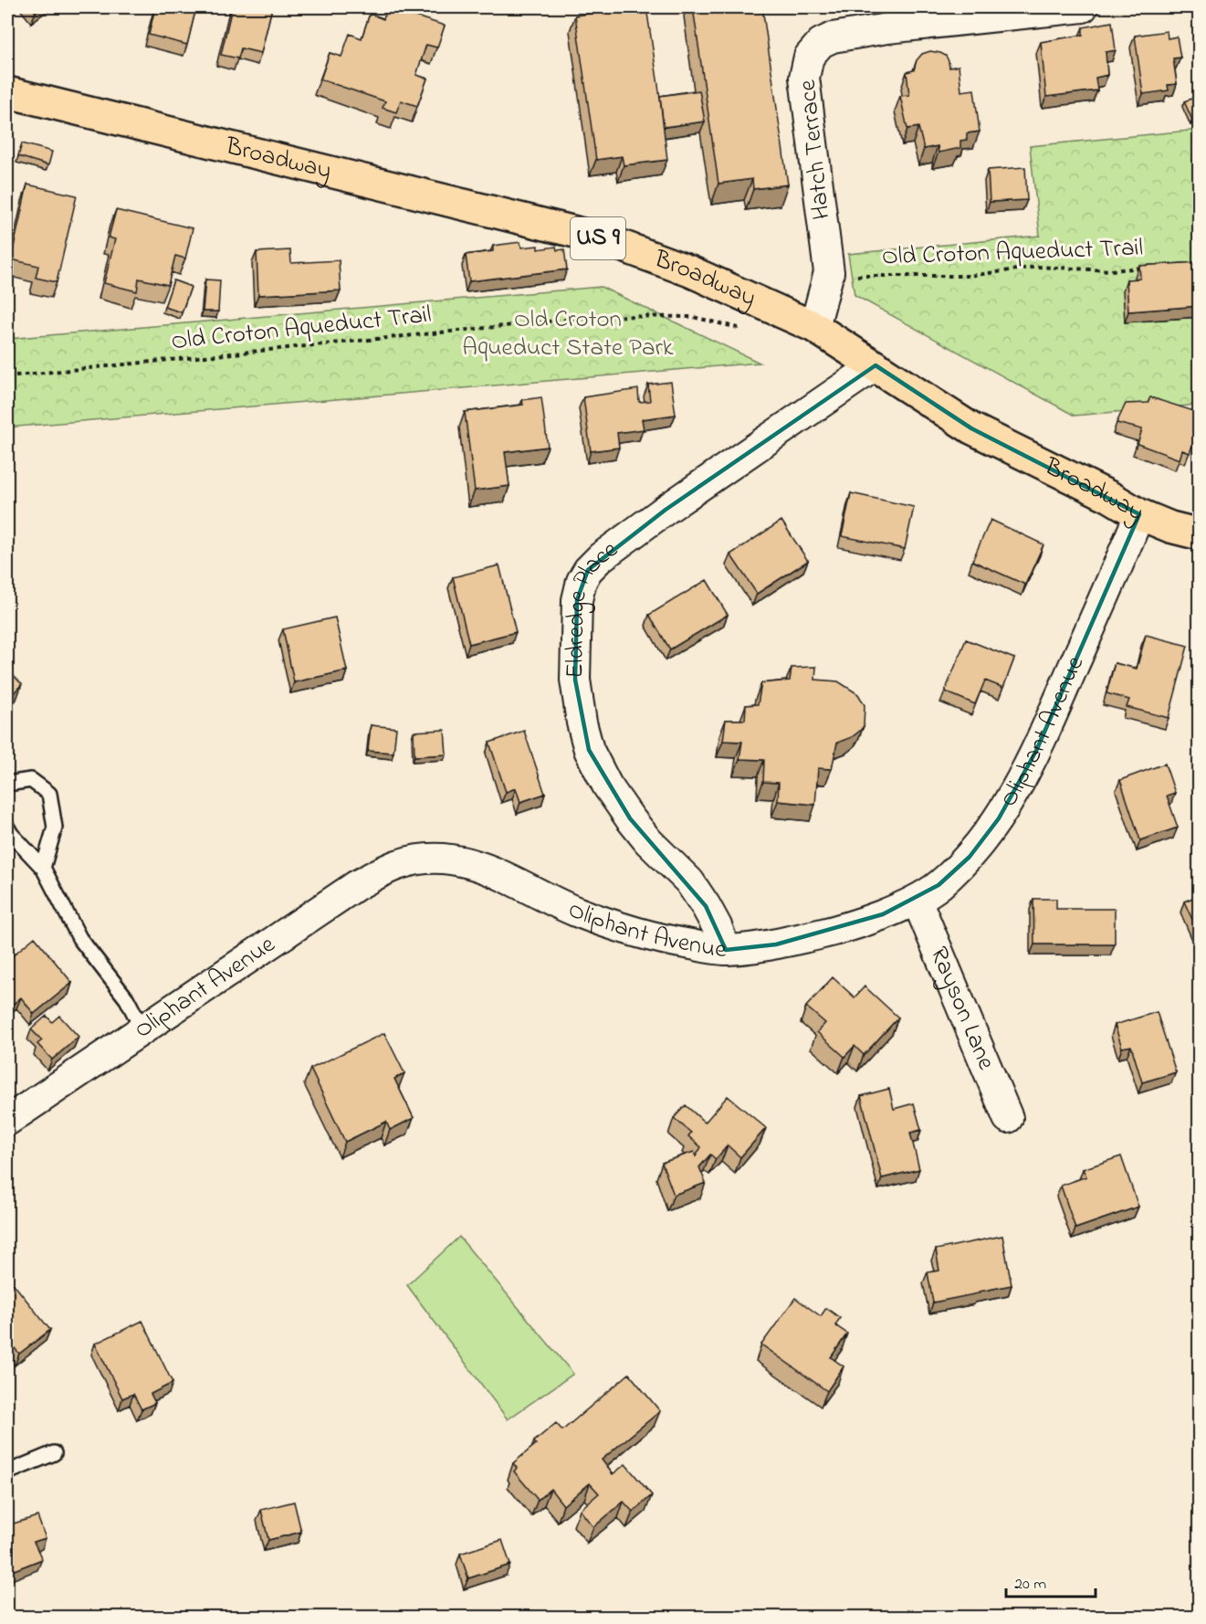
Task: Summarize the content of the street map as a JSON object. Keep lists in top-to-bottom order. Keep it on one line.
{"streets":{"main road":["Broadway","US 9"],"street":["Hatch Terrace","Eldredge Place","Oliphant Avenue","Rayson Lane"],"path":["Old Croton Aqueduct Trail"]},"crossings":[["Hatch Terrace","Broadway"],["Hatch Terrace","Old Croton Aqueduct Trail"],["Broadway","Eldredge Place"],["Broadway","Oliphant Avenue"],["Eldredge Place","Oliphant Avenue"],["Oliphant Avenue","Rayson Lane"]],"parks":["Old Croton Aqueduct State Park"],"scale_bar":"20 m"}
